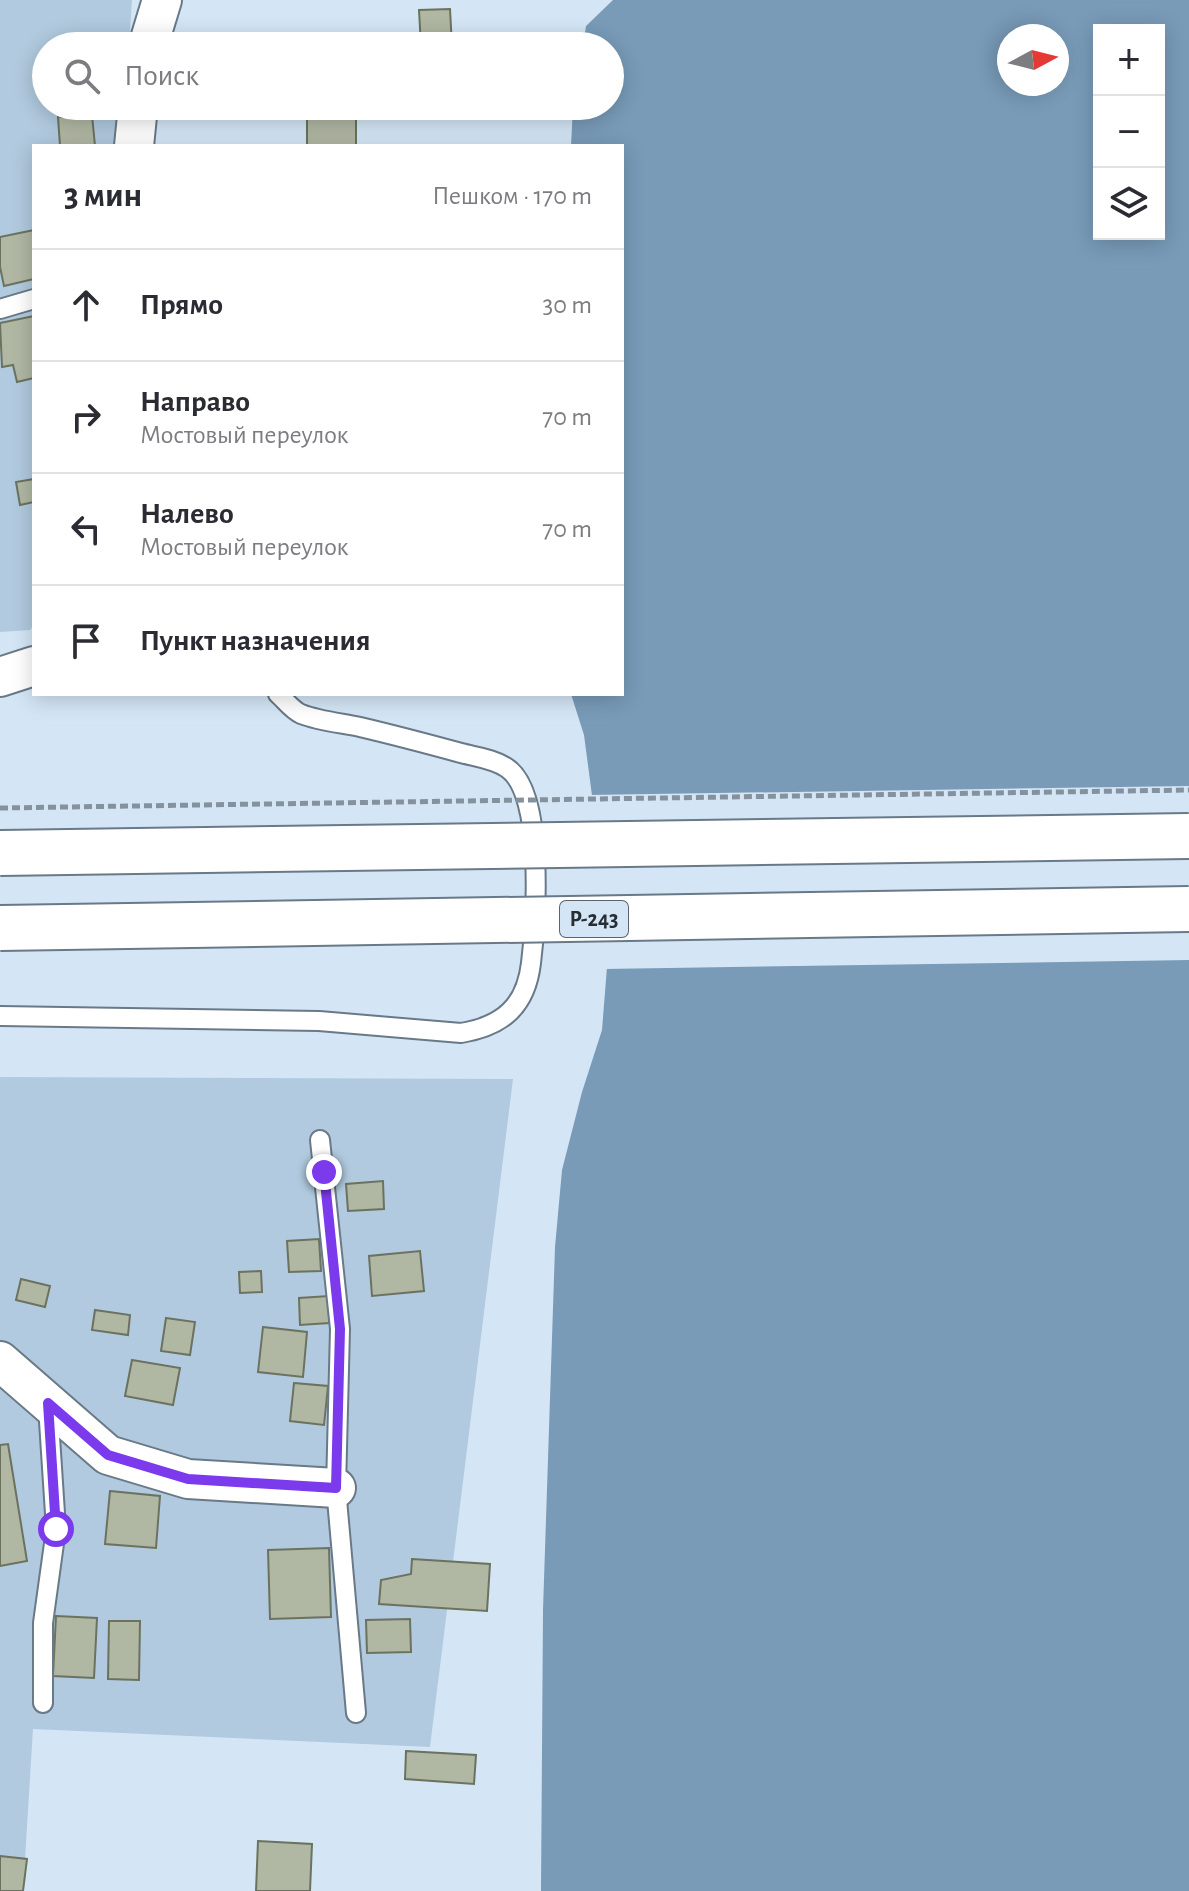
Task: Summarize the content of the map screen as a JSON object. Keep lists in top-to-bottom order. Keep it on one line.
{"streets":{"highway":["Р-243"]},"north":"right","page":{"map_buttons":["+","−"],"search":"Поиск","heading":["3 мин","Пешком · 170 m"],"list":[["Прямо","30 m"],["Направо","Мостовый переулок","70 m"],["Налево","Мостовый переулок","70 m"],"Пункт назначения"]}}
